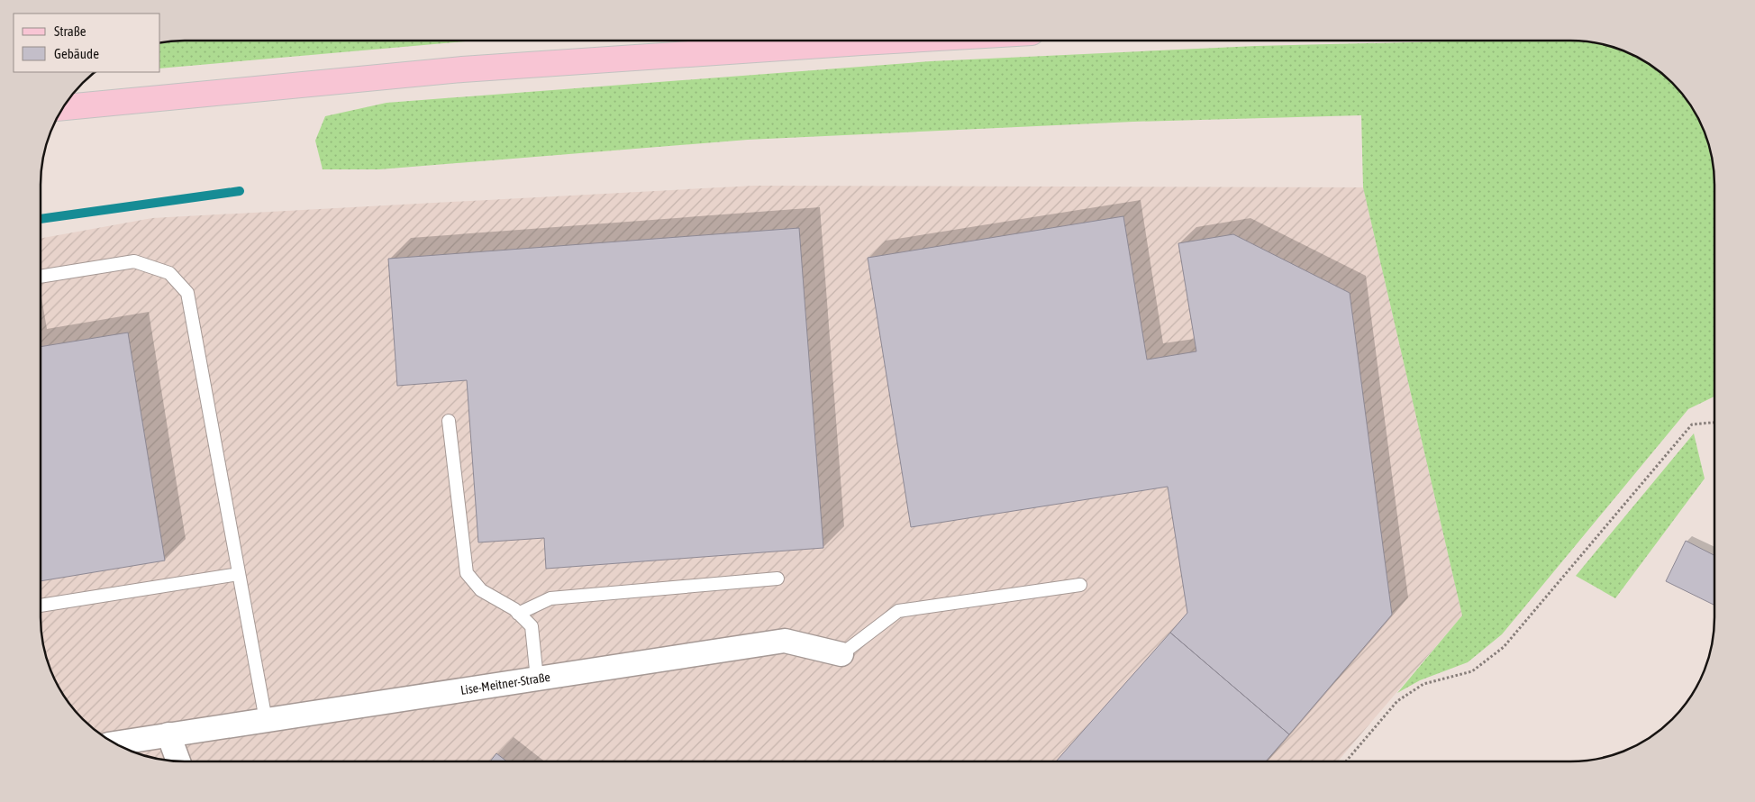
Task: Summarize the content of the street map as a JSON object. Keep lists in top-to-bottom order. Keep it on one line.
{"streets":{"street":["Lise-Meitner-Straße"]},"legend":["Straße","Gebäude"]}
